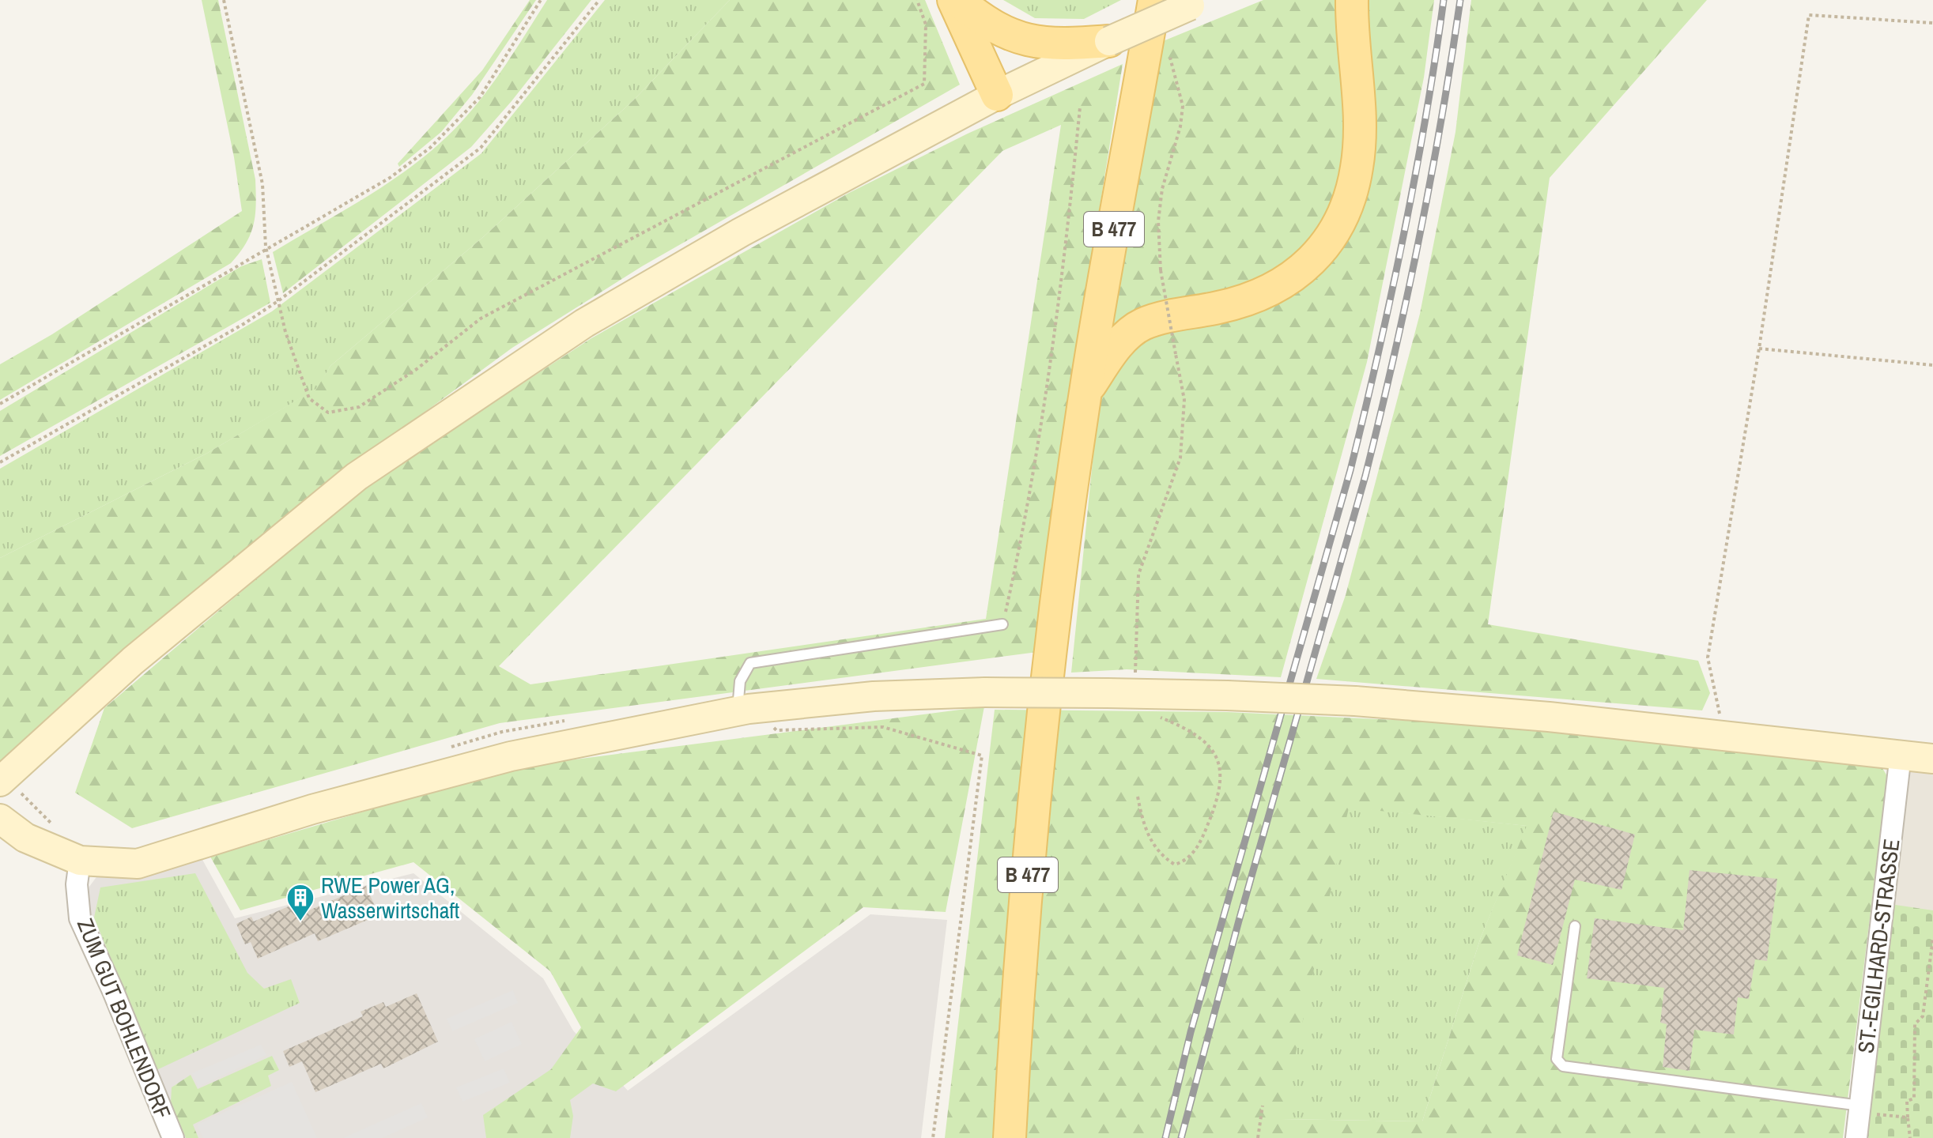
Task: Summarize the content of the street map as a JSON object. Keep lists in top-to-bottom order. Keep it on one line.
{"streets":{"main road":["B 477"],"street":["ST.-EGILHARD-STRASSE","ZUM GUT BOHLENDORF"]},"places":{"building":["RWE Power AG, Wasserwirtschaft"]}}
